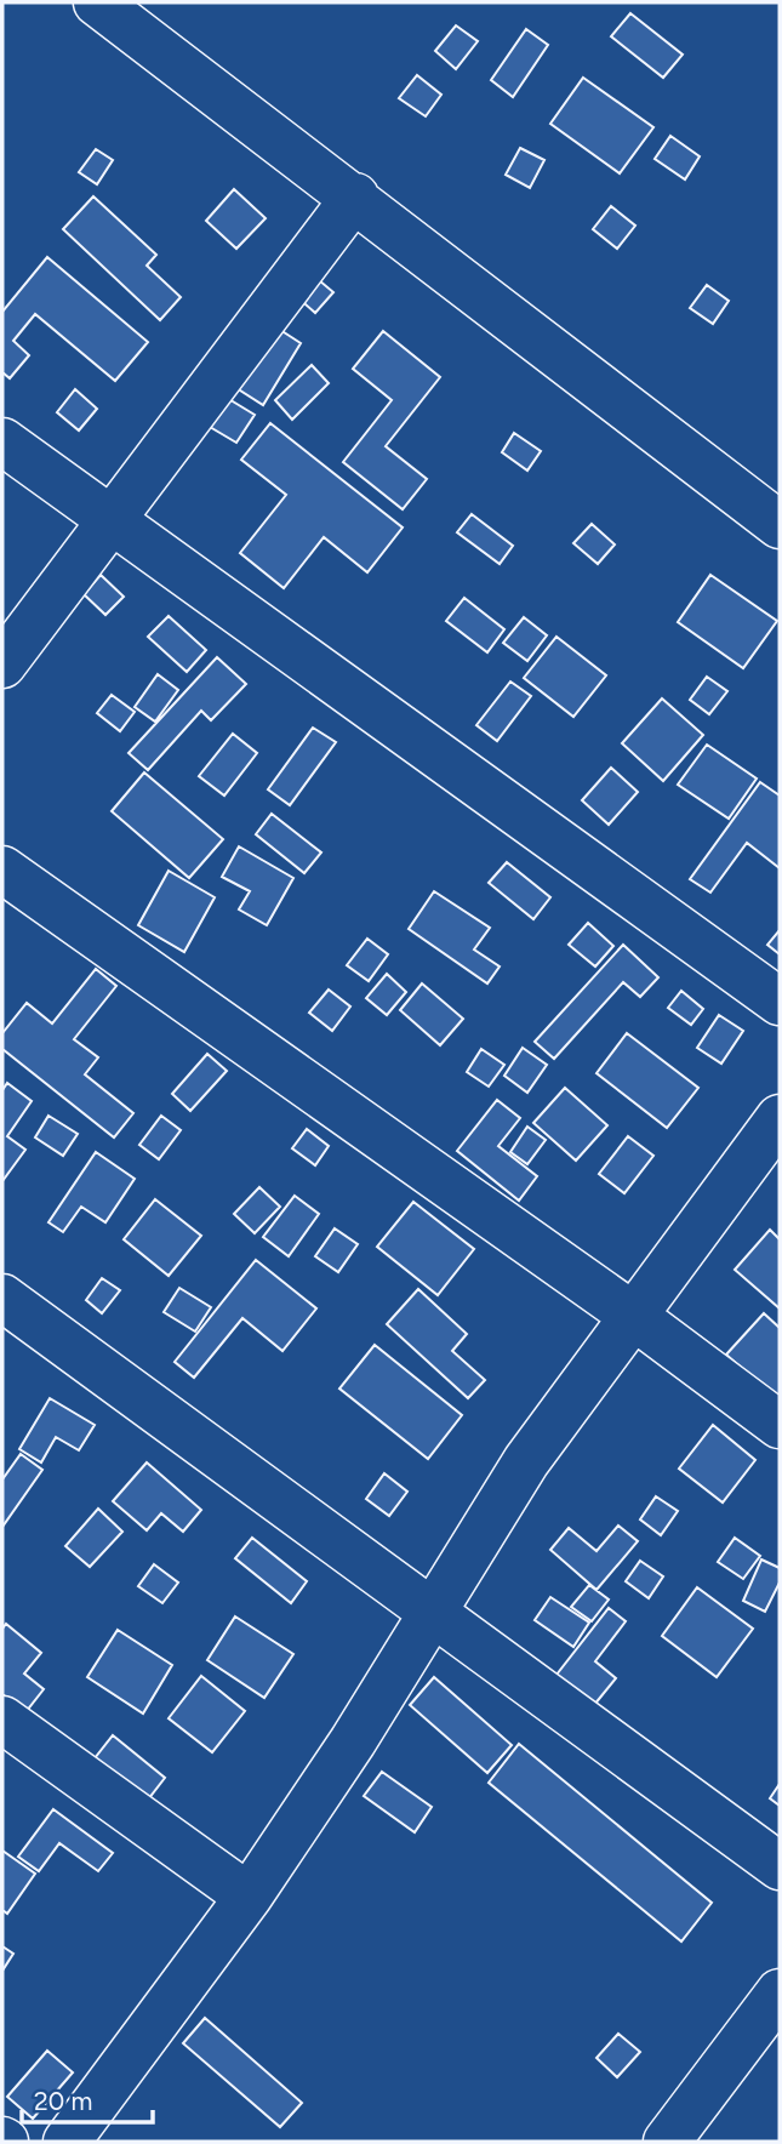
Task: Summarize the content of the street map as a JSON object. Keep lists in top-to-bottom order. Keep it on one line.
{"scale_bar":"20 m"}
